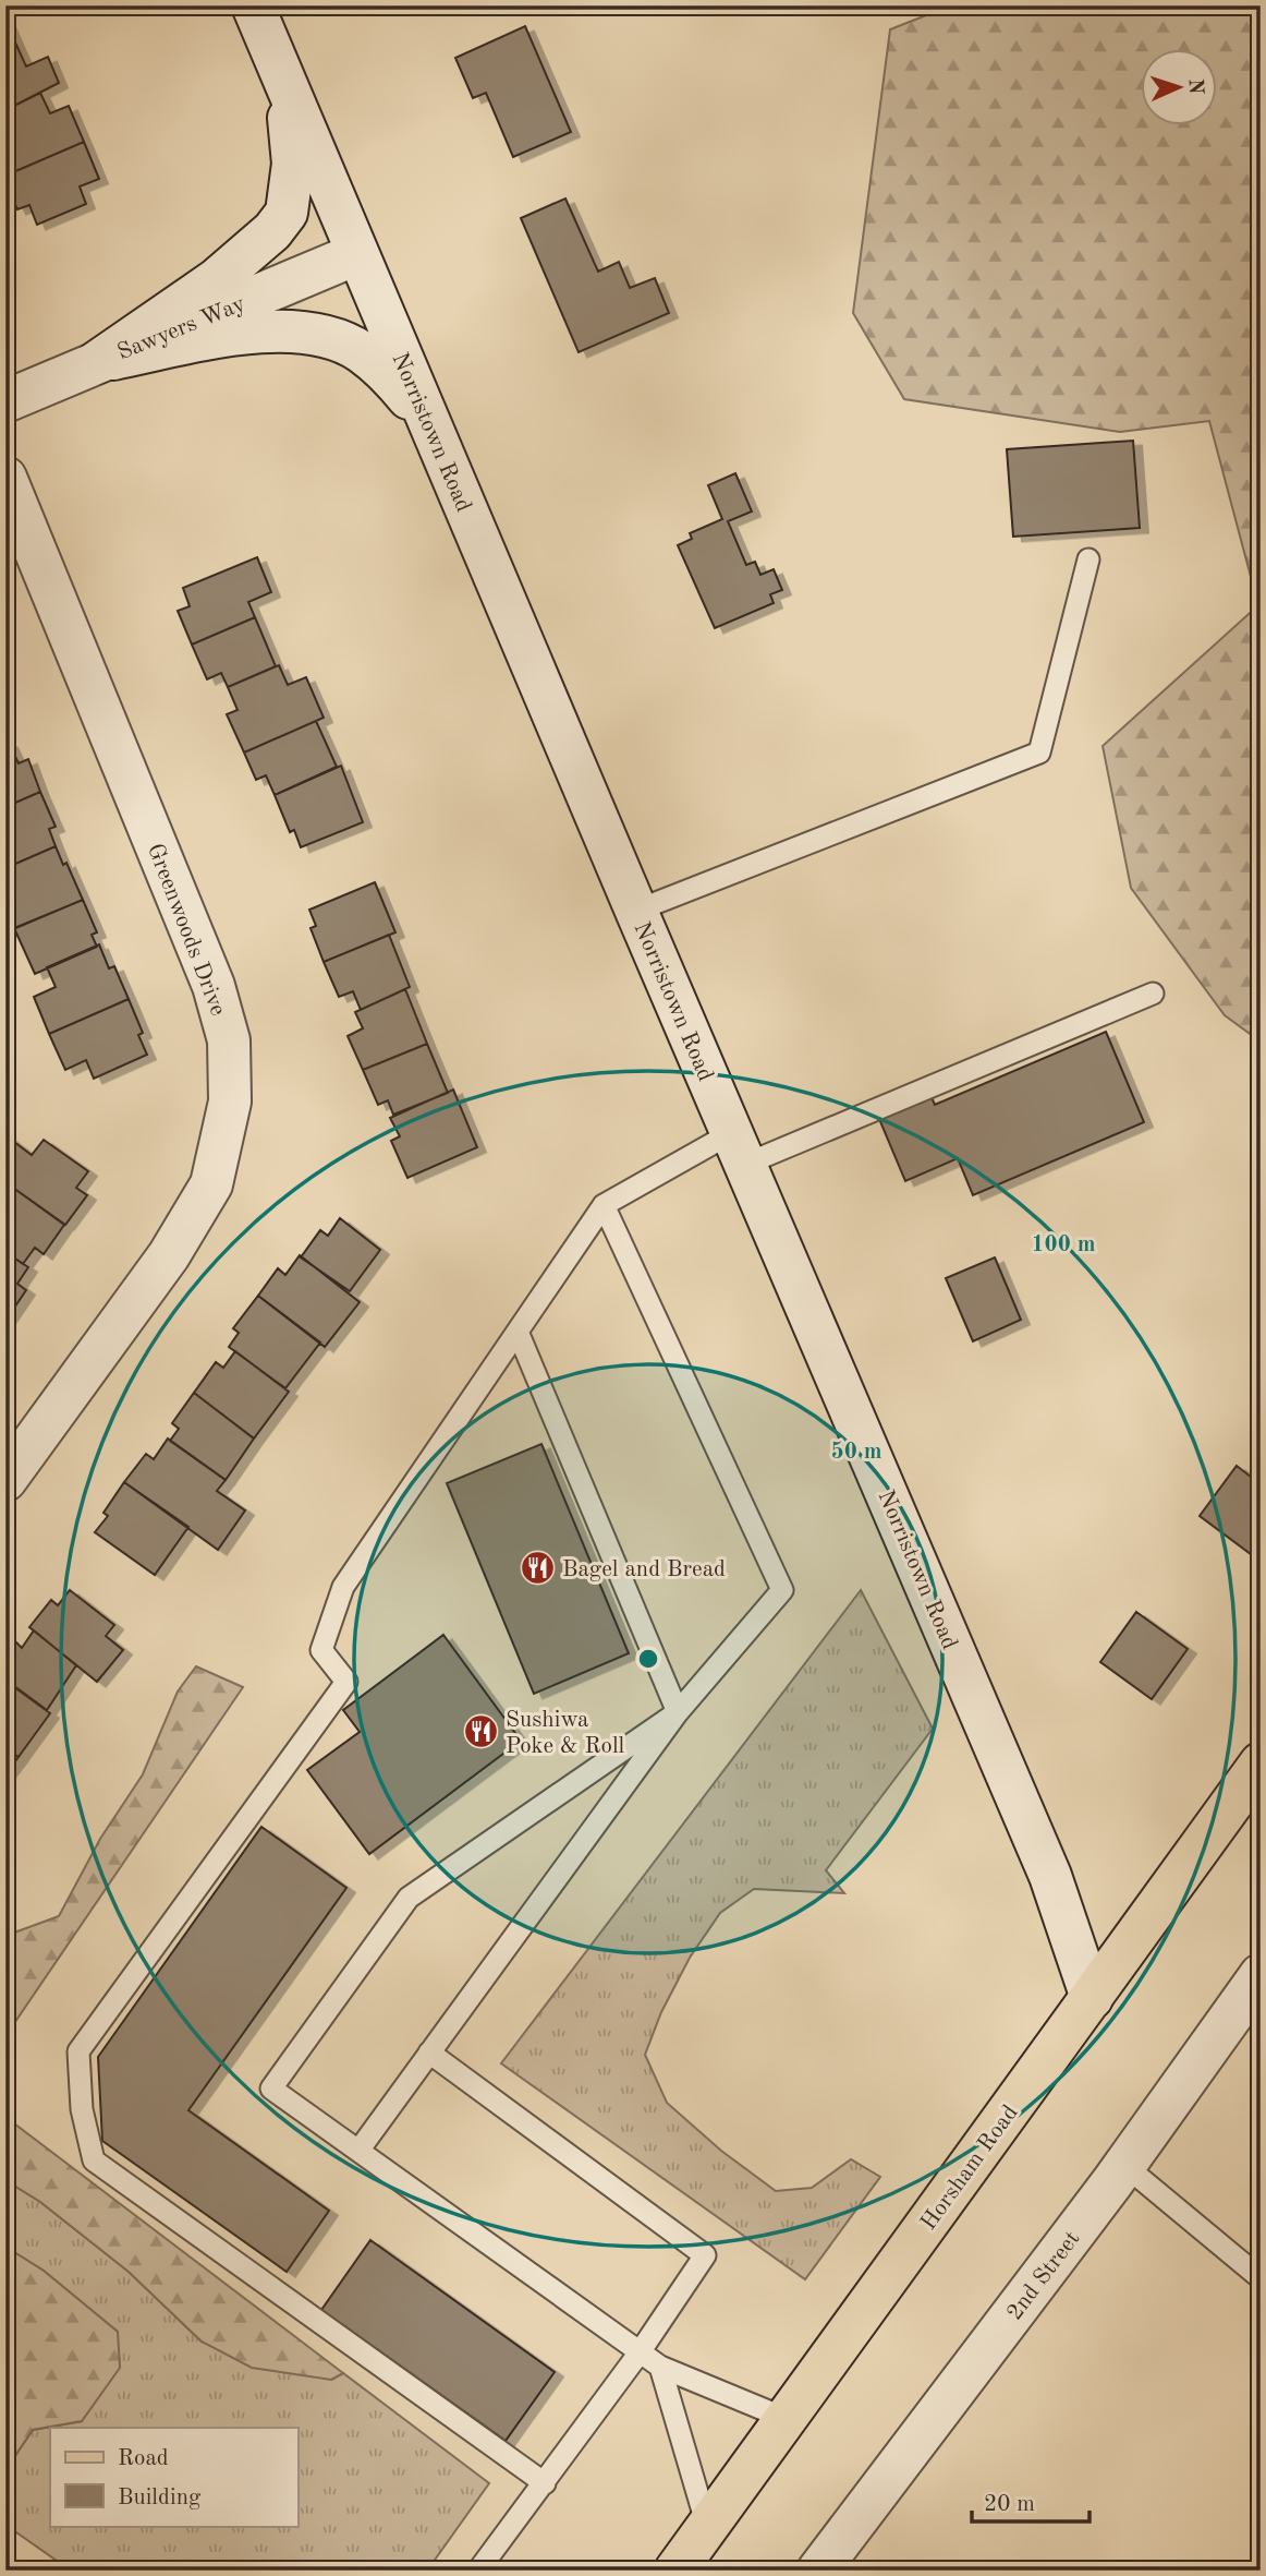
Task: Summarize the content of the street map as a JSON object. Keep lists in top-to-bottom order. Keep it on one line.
{"streets":{"main road":["Sawyers Way","Norristown Road","Greenwoods Drive","Horsham Road","2nd Street"]},"crossings":[["Sawyers Way","Norristown Road"],["Norristown Road","Horsham Road"]],"places":{"restaurant":["Bagel and Bread","Sushiwa Poke & Roll"]},"legend":["Road","Building"],"scale_bar":"20 m","north":"right","rings":["100 m","50 m"]}
